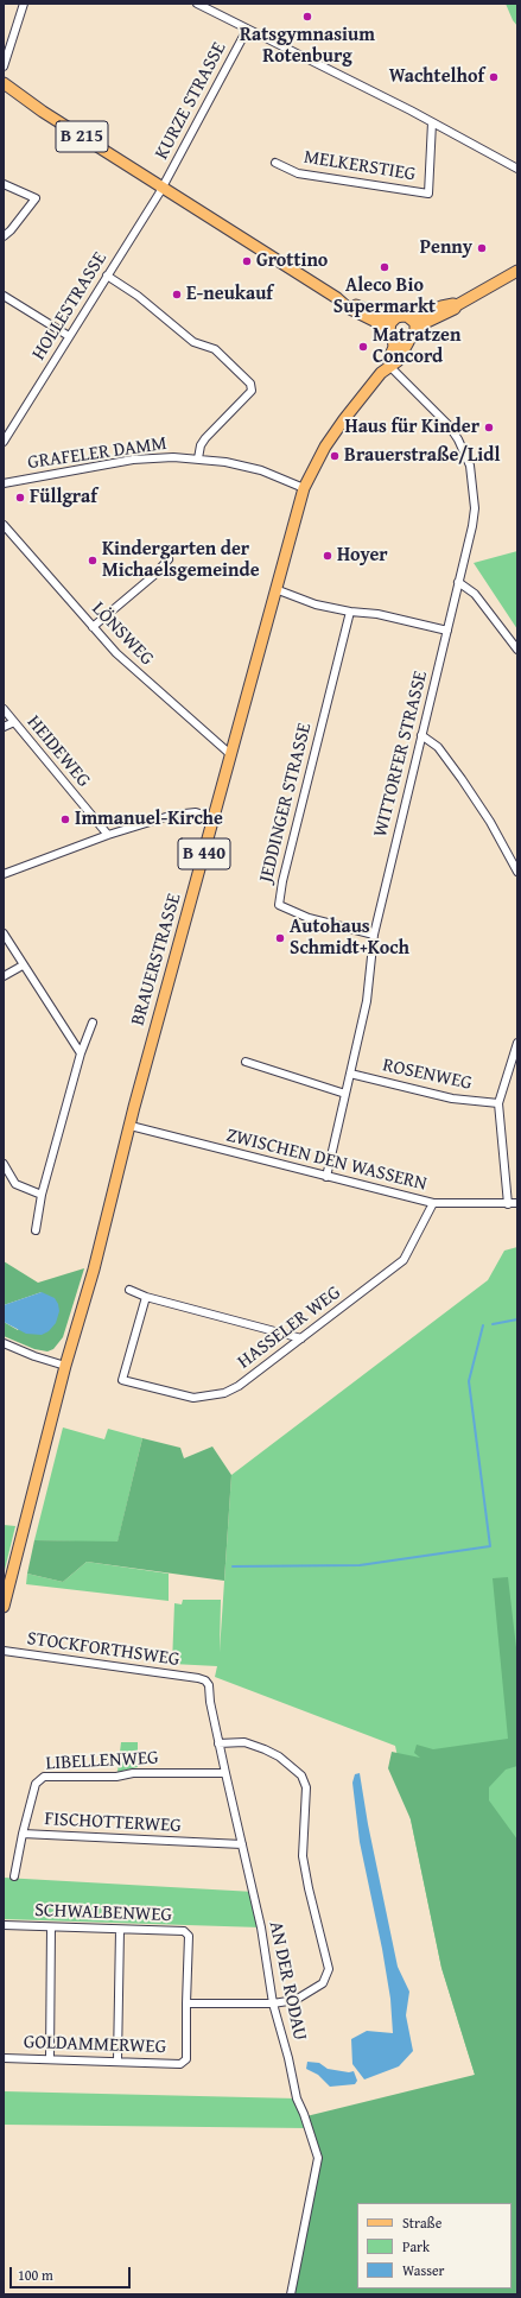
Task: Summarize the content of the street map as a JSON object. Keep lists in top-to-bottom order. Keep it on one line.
{"streets":{"main road":["B 215","B 440","BRAUERSTRASSE"],"street":["KURZE STRASSE","MELKERSTIEG","HOLLESTRASSE","GRAFELER DAMM","LÖNSWEG","HEIDEWEG","WITTORFER STRASSE","JEDDINGER STRASSE","ROSENWEG","ZWISCHEN DEN WASSERN","HASSELER WEG","STOCKFORTHSWEG","LIBELLENWEG","FISCHOTTERWEG","SCHWALBENWEG","AN DER RODAU","GOLDAMMERWEG"]},"crossings":[["KURZE STRASSE","B 215"],["KURZE STRASSE","HOLLESTRASSE"],["B 215","HOLLESTRASSE"],["B 215","BRAUERSTRASSE"],["GRAFELER DAMM","BRAUERSTRASSE"],["LÖNSWEG","BRAUERSTRASSE"],["WITTORFER STRASSE","JEDDINGER STRASSE"],["WITTORFER STRASSE","BRAUERSTRASSE"],["WITTORFER STRASSE","ROSENWEG"],["WITTORFER STRASSE","ZWISCHEN DEN WASSERN"],["B 440","BRAUERSTRASSE"],["BRAUERSTRASSE","ZWISCHEN DEN WASSERN"],["ZWISCHEN DEN WASSERN","HASSELER WEG"],["STOCKFORTHSWEG","AN DER RODAU"],["LIBELLENWEG","FISCHOTTERWEG"],["LIBELLENWEG","AN DER RODAU"],["FISCHOTTERWEG","AN DER RODAU"],["SCHWALBENWEG","GOLDAMMERWEG"]],"places":["Ratsgymnasium Rotenburg","Wachtelhof","Penny","Grottino","Aleco Bio Supermarkt","E-neukauf","Matratzen Concord","Haus für Kinder","Brauerstraße/Lidl","Füllgraf","Hoyer","Kindergarten der Michaelsgemeinde","Immanuel-Kirche","Autohaus Schmidt+Koch"],"legend":["Straße","Park","Wasser"],"scale_bar":"100 m"}
